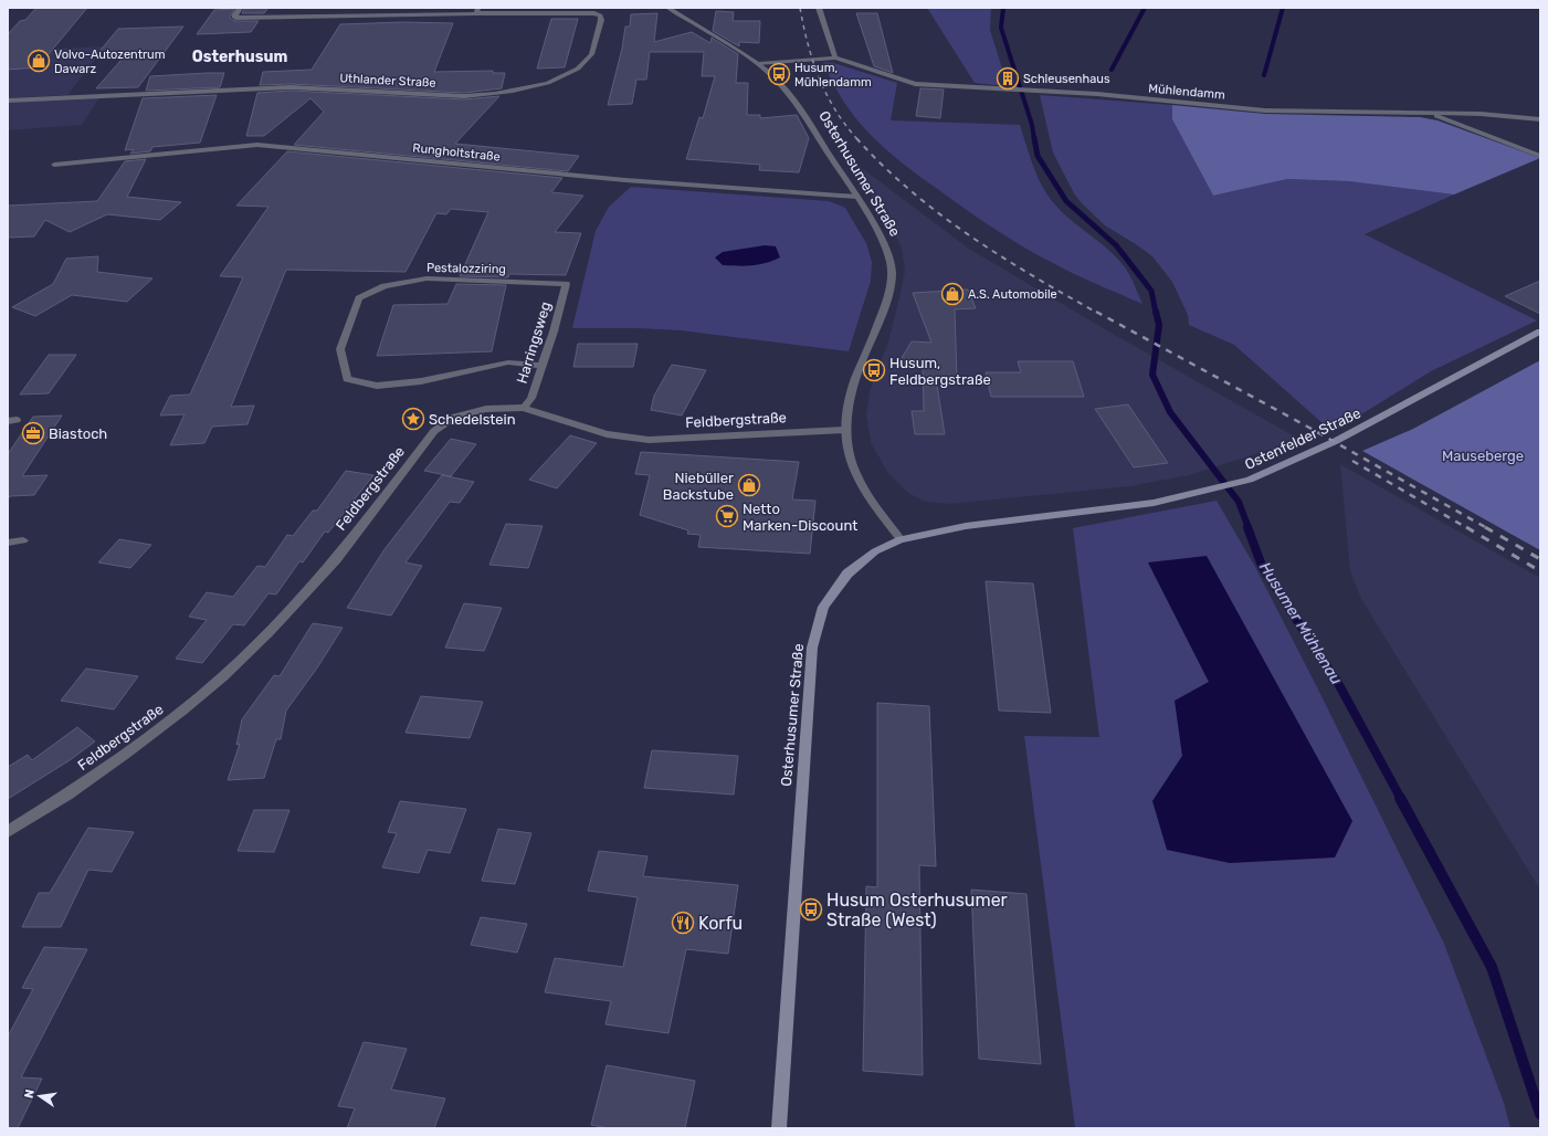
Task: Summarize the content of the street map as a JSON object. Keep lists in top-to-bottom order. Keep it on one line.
{"streets":{"main road":["Osterhusumer Straße","Ostenfelder Straße"],"street":["Uthlander Straße","Mühlendamm","Rungholtstraße","Pestalozziring","Harringsweg","Feldbergstraße"]},"crossings":[["Mühlendamm","Osterhusumer Straße"],["Rungholtstraße","Osterhusumer Straße"],["Osterhusumer Straße","Feldbergstraße"],["Osterhusumer Straße","Ostenfelder Straße"],["Pestalozziring","Harringsweg"],["Harringsweg","Feldbergstraße"]],"districts":["Osterhusum"],"water":["Husumer Mühlenau"],"parks":["Mauseberge"],"places":{"shop":["Volvo-Autozentrum Dawarz","A.S. Automobile","Niebüller Backstube"],"bus stop":["Husum, Mühlendamm","Husum, Feldbergstraße","Husum Osterhusumer Straße (West)"],"building":["Schleusenhaus"],"place":["Schedelstein"],"office":["Biastoch"],"supermarket":["Netto Marken-Discount"],"restaurant":["Korfu"]},"north":"left"}
